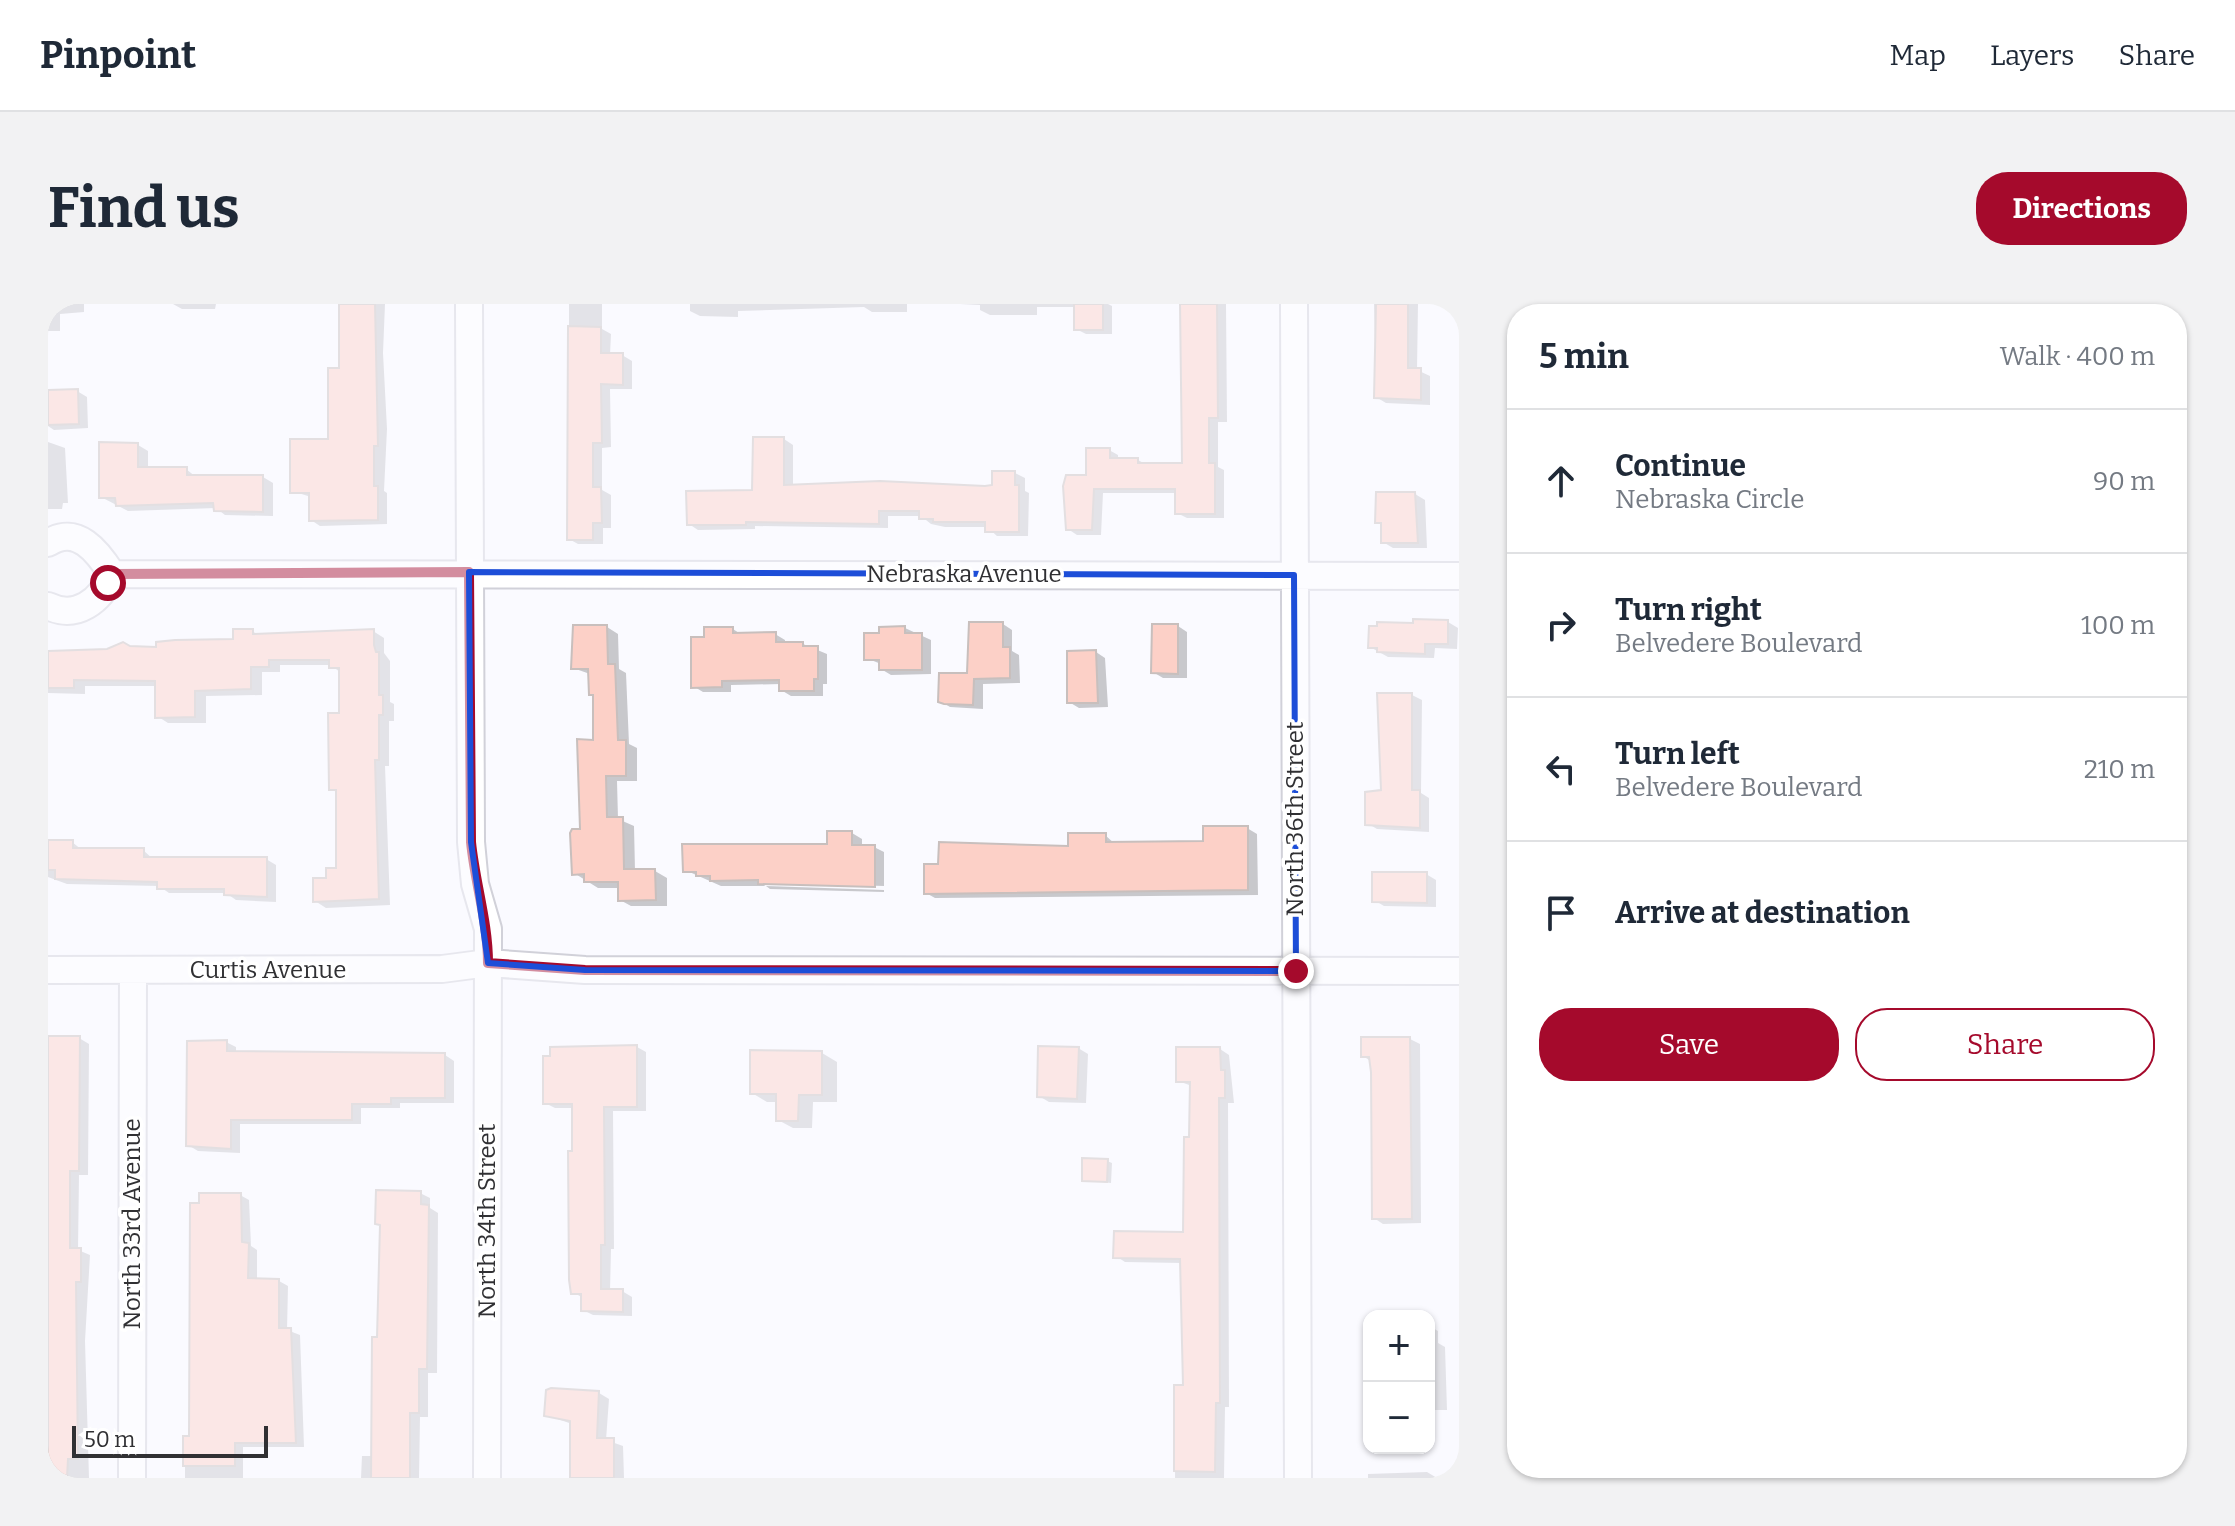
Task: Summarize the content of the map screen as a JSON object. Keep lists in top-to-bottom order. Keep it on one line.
{"streets":{"street":["Nebraska Avenue","North 36th Street","Curtis Avenue","North 34th Street","North 33rd Avenue"]},"crossings":[["Nebraska Avenue","North 36th Street"],["Nebraska Avenue","North 34th Street"],["North 36th Street","Curtis Avenue"],["Curtis Avenue","North 34th Street"],["Curtis Avenue","North 33rd Avenue"]],"scale_bar":"50 m","page":{"header":"Pinpoint","nav":["Map","Layers","Share"],"buttons":["Directions",["Save","Share"]],"title":"Find us","heading":["5 min","Walk · 400 m"],"list":[["Continue","Nebraska Circle","90 m"],["Turn right","Belvedere Boulevard","100 m"],["Turn left","Belvedere Boulevard","210 m"],"Arrive at destination"],"map_buttons":["+","−"],"scale":"50 m"}}
